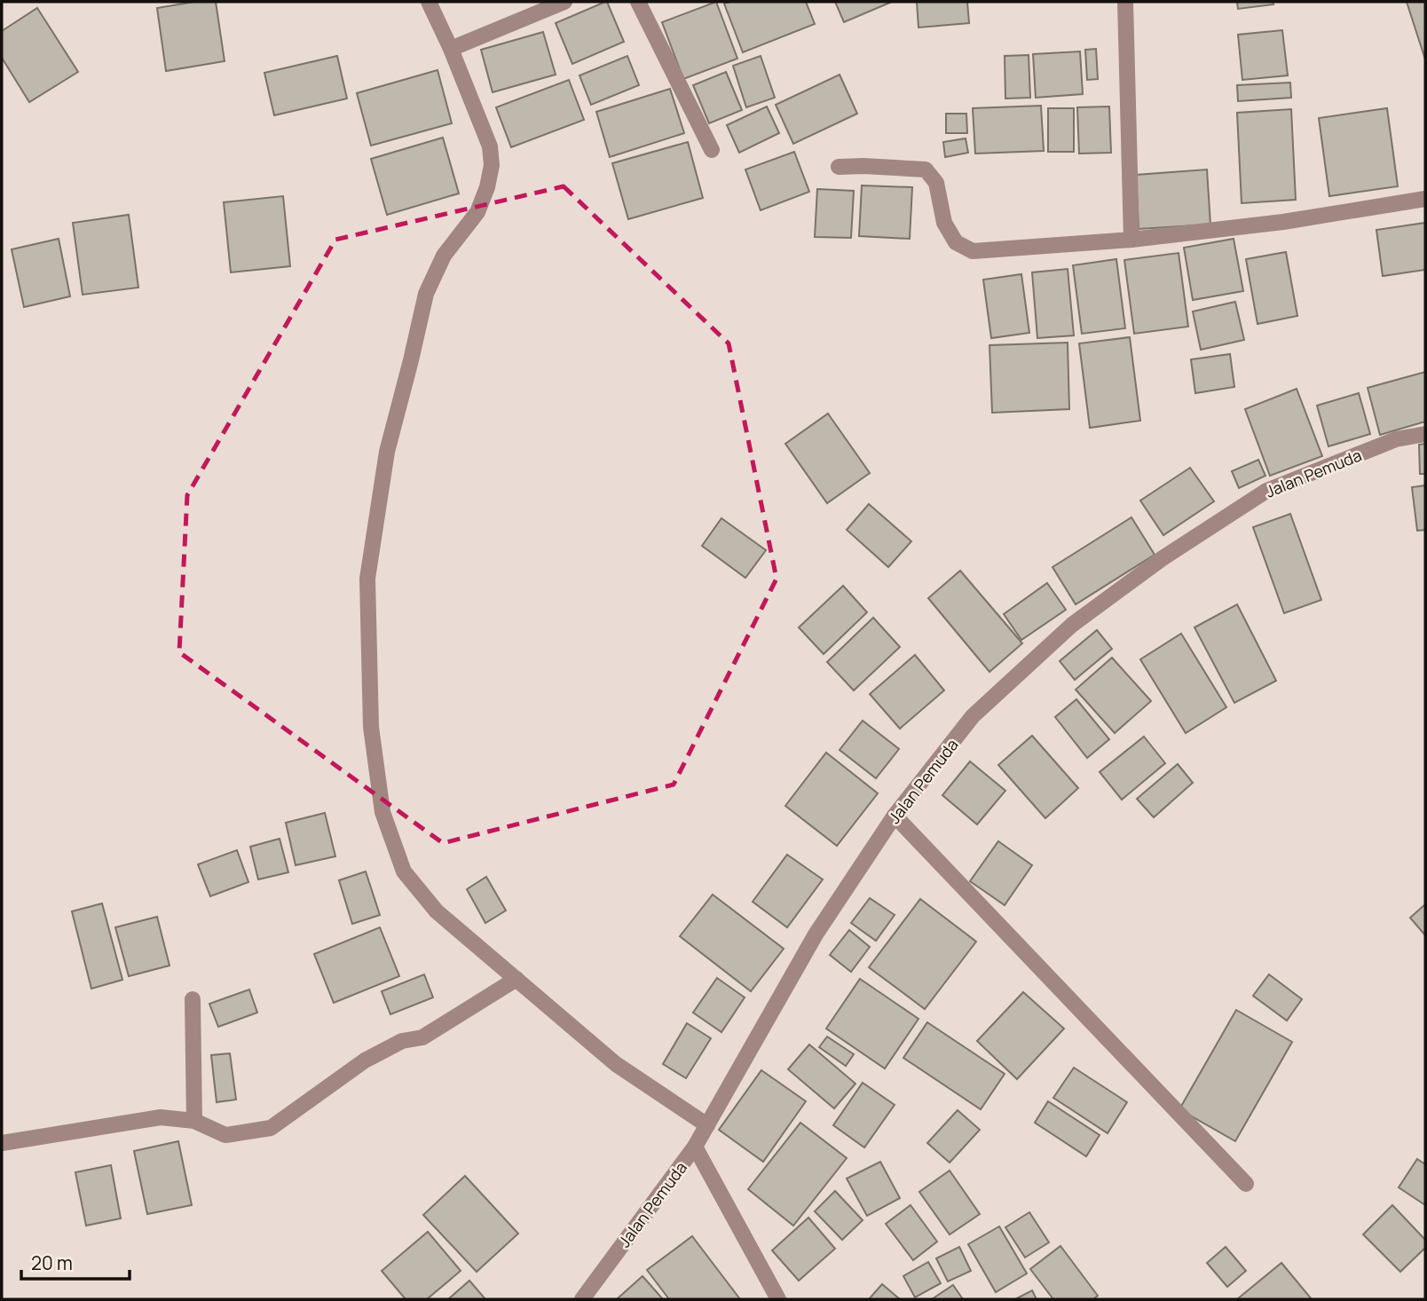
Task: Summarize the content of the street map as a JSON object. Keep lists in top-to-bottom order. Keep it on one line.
{"streets":{"street":["Jalan Pemuda"]},"scale_bar":"20 m"}
